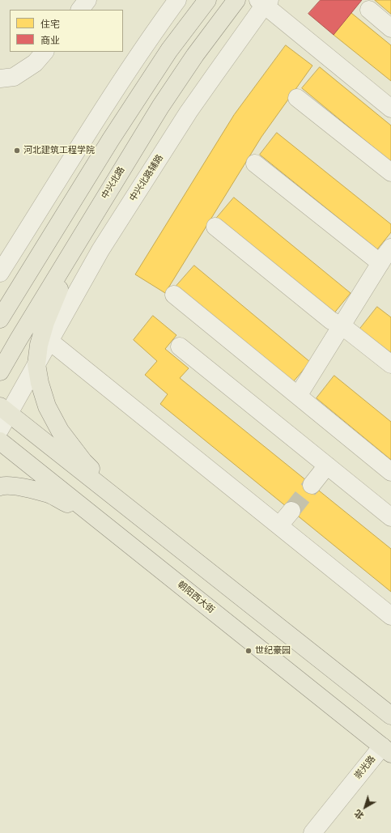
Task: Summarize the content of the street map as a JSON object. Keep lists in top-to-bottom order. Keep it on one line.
{"streets":{"main road":["中兴北路","朝阳西大街"],"street":["中兴北路辅路","崇光路"]},"crossings":[["朝阳西大街","崇光路"]],"places":["河北建筑工程学院","世纪豪园"],"legend":["住宅","商业"],"north":"bottom left"}
